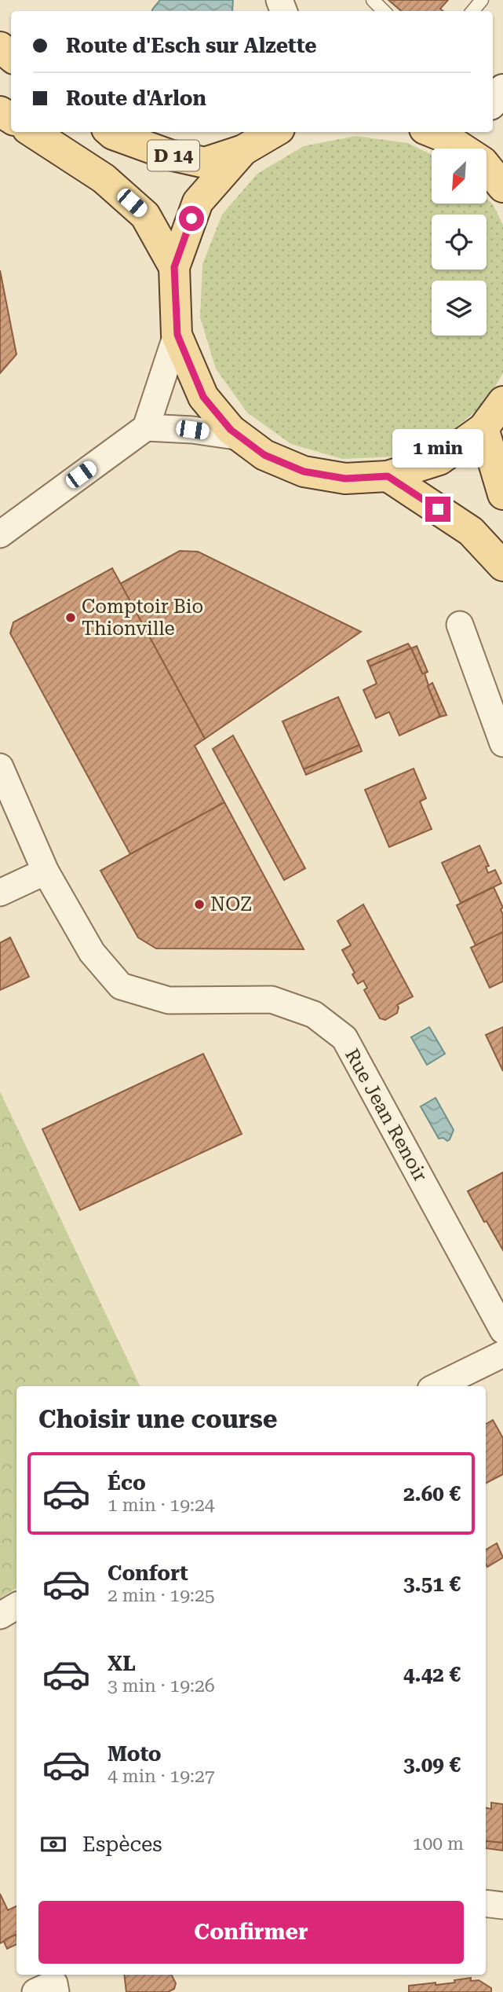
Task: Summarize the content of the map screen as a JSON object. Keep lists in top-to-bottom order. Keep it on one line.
{"streets":{"main road":["D 14"],"street":["Rue Jean Renoir"]},"places":["Comptoir Bio Thionville","NOZ"],"north":"bottom left","page":{"banner":["Route d'Esch sur Alzette","Route d'Arlon"],"bubble":"1 min","heading":"Choisir une course","list":[{"name":"Éco","note":"1 min · 19:24","value":"2.60 €"},{"name":"Confort","note":"2 min · 19:25","value":"3.51 €"},{"name":"XL","note":"3 min · 19:26","value":"4.42 €"},{"name":"Moto","note":"4 min · 19:27","value":"3.09 €"}],"pay":["Espèces","100 m"],"buttons":"Confirmer"}}
